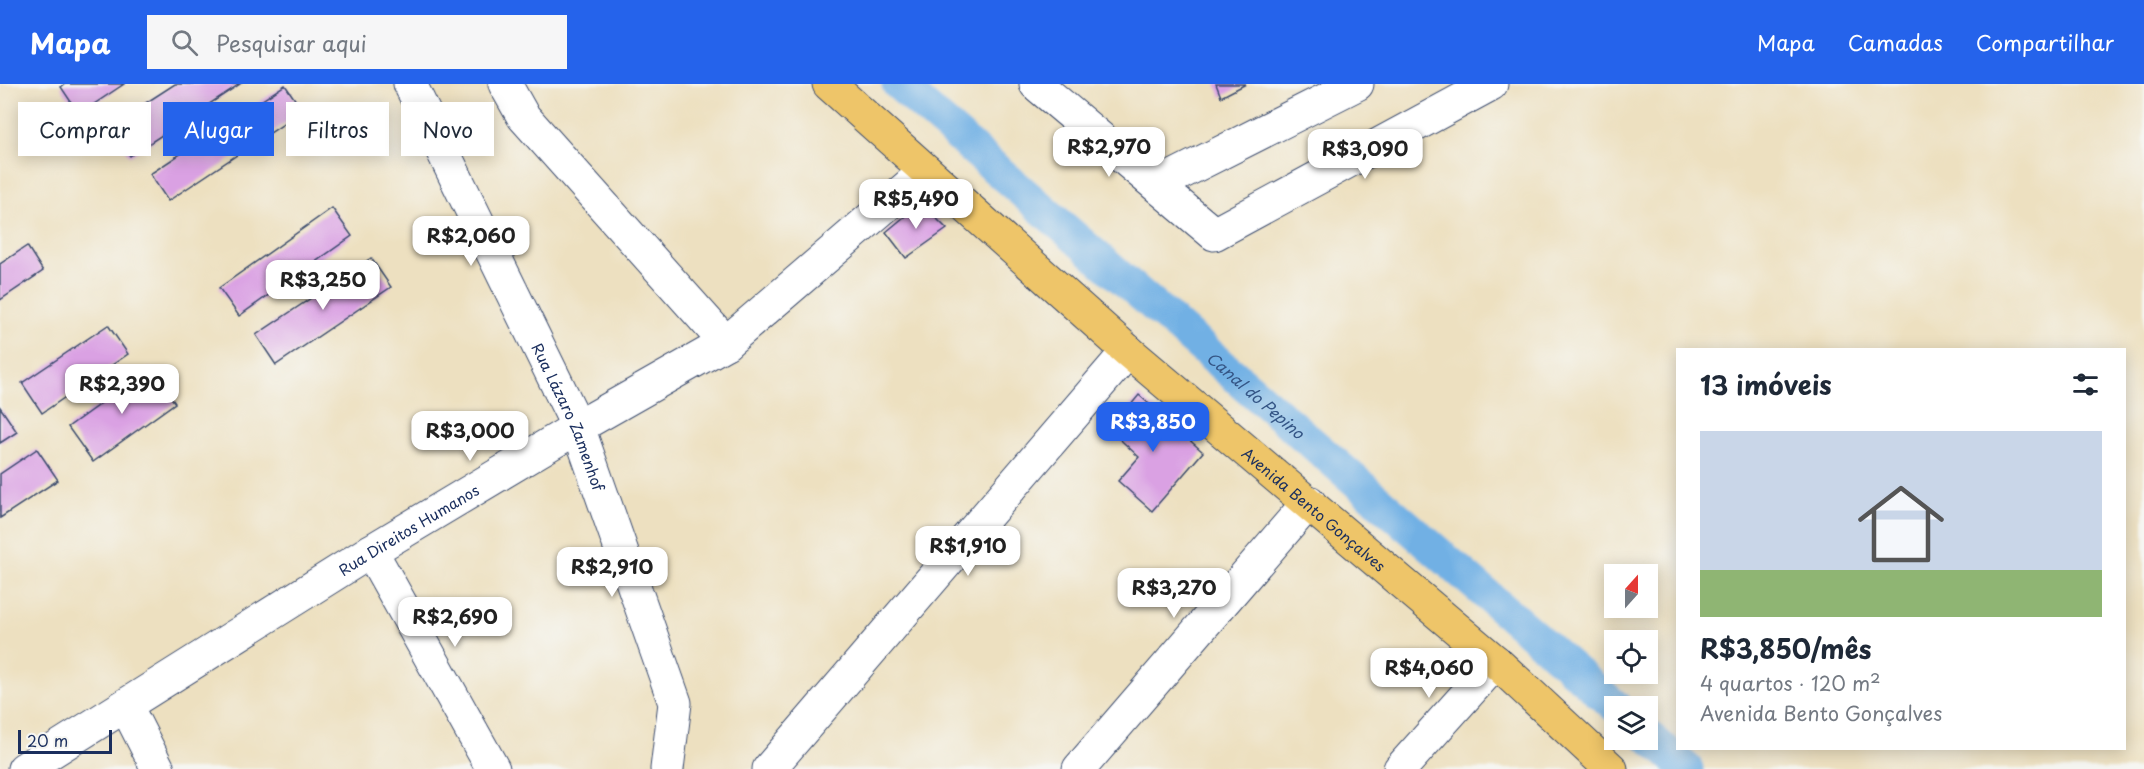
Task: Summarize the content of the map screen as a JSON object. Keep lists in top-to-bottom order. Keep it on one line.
{"streets":{"main road":["Avenida Bento Gonçalves"],"street":["Rua Lázaro Zamenhof","Rua Direitos Humanos"]},"crossings":[["Rua Lázaro Zamenhof","Rua Direitos Humanos"],["Avenida Bento Gonçalves","Rua Direitos Humanos"]],"water":["Canal do Pepino"],"scale_bar":"20 m","north":"top","page":{"header":"Mapa","search":"Pesquisar aqui","nav":["Mapa","Camadas","Compartilhar"],"chip":["Comprar","Alugar","Filtros","Novo"],"price":["R$2,970","R$3,090","R$5,490","R$2,060","R$3,250","R$2,390","R$3,850","R$3,000","R$1,910","R$2,910","R$3,270","R$2,690","R$4,060"],"heading":"13 imóveis","list":[{"name":"R$3,850/mês","note":"4 quartos · 120 m² · Avenida Bento Gonçalves"}],"scale":"20 m"}}
